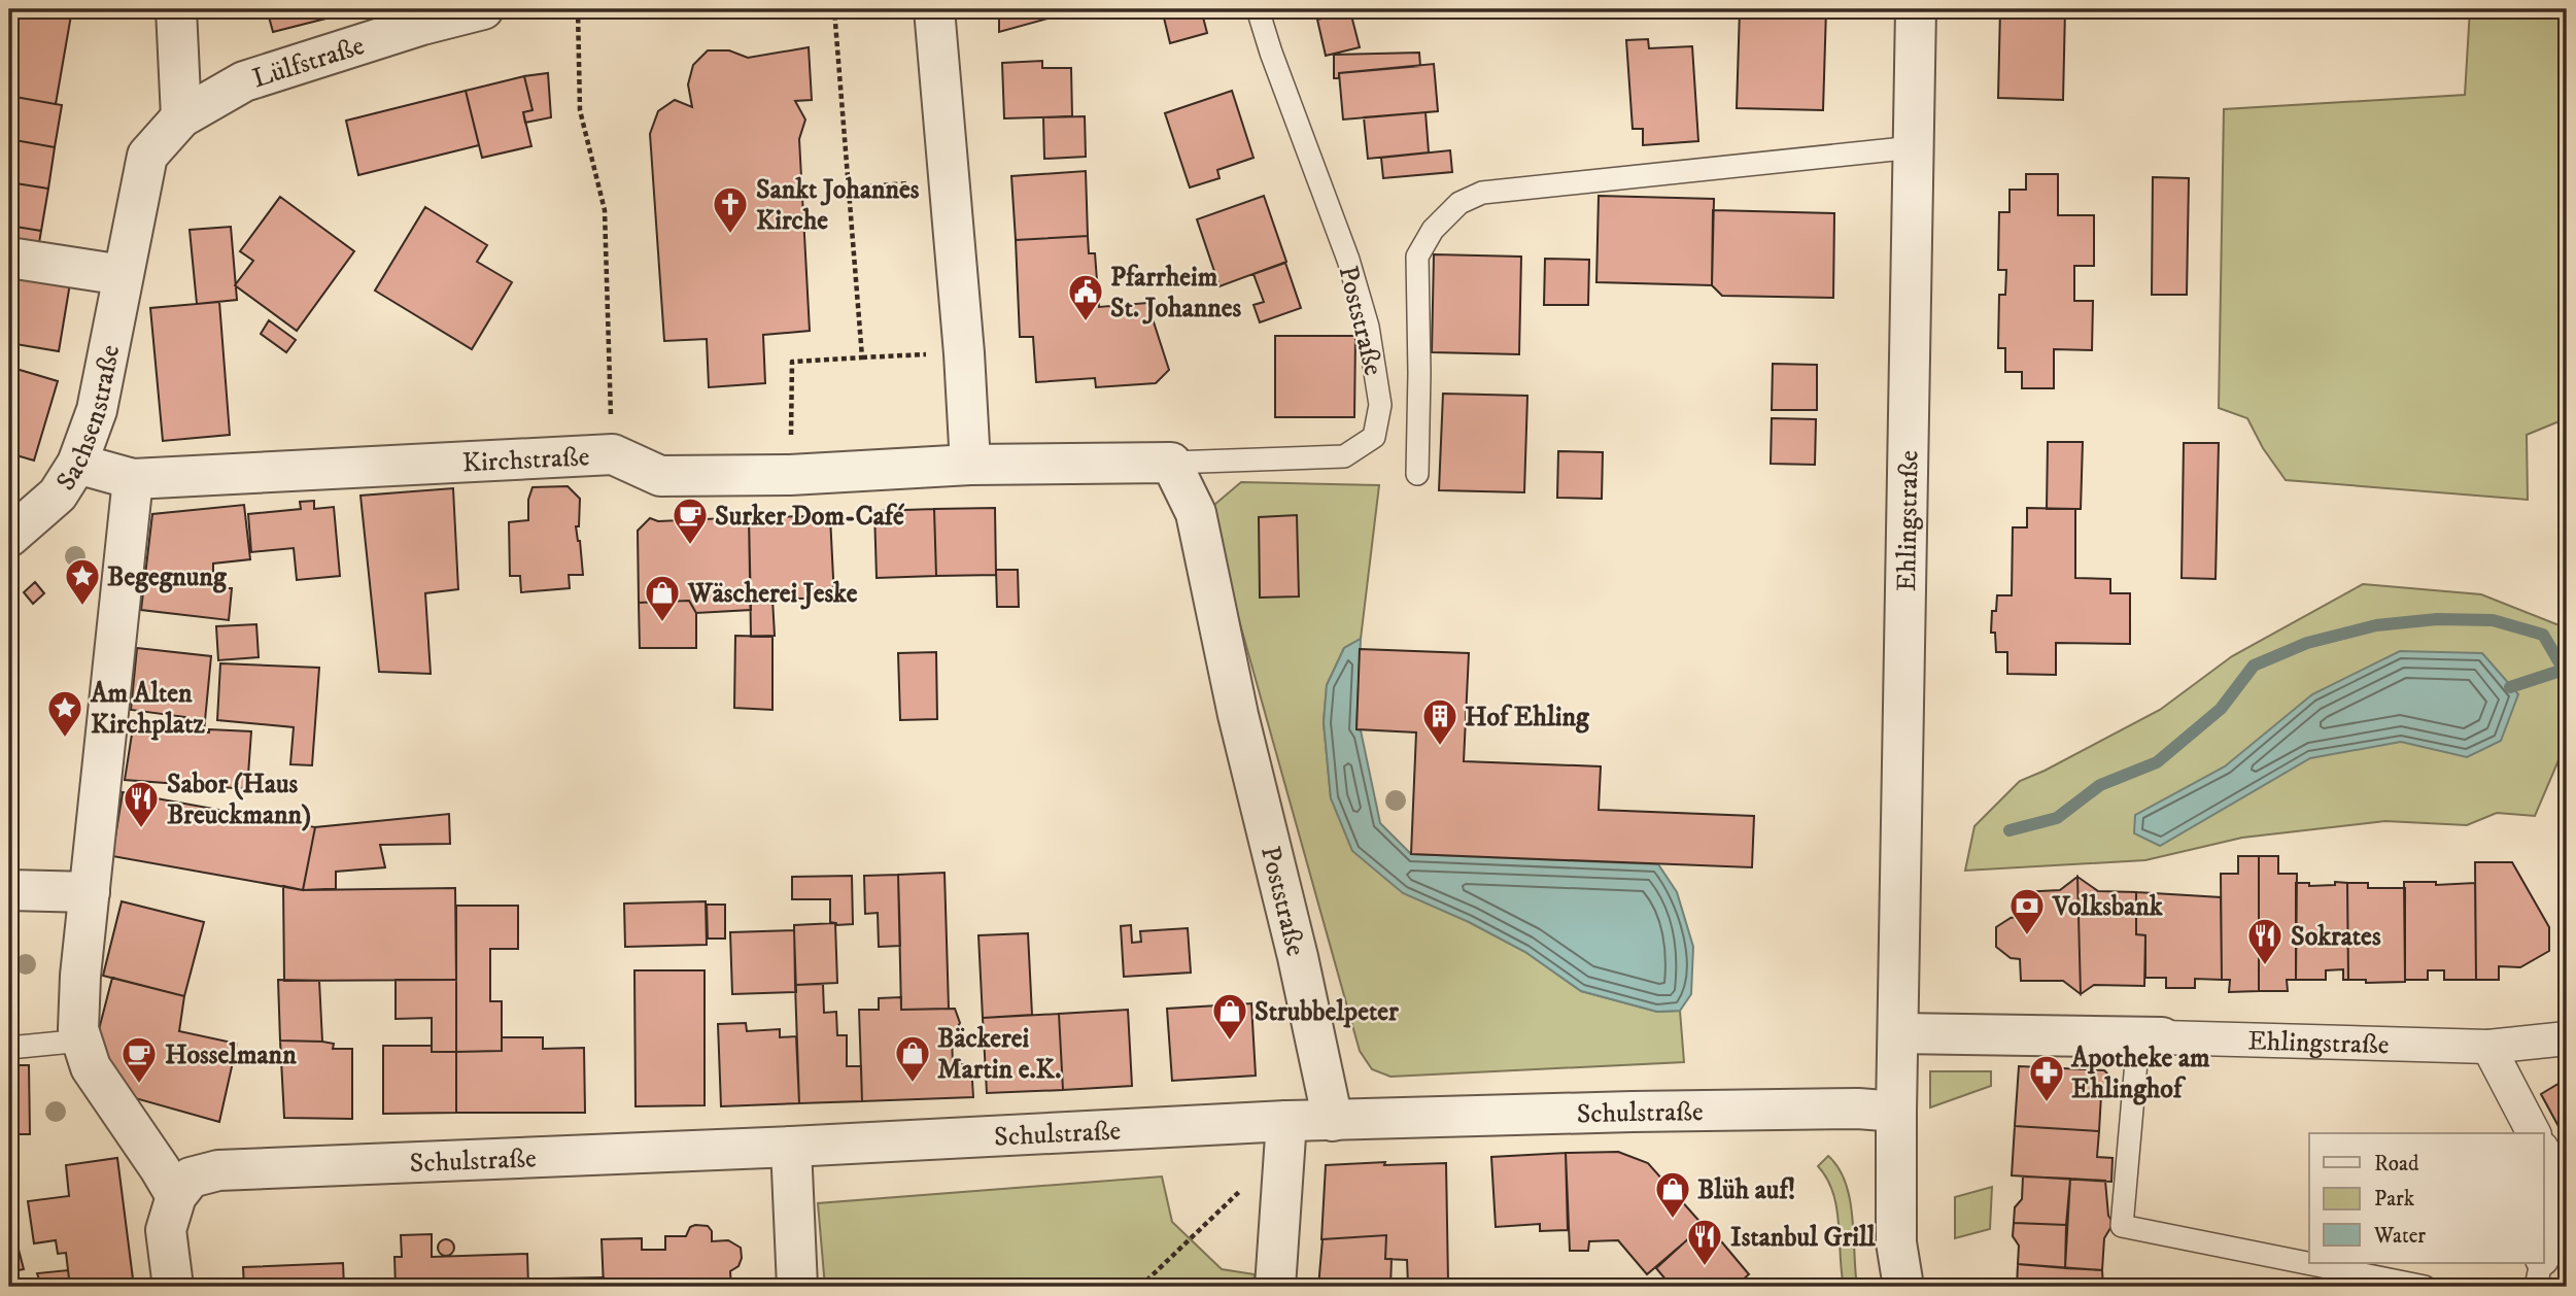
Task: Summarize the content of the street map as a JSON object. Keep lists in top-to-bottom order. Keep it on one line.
{"streets":{"street":["Lülfstraße","Poststraße","Sachsenstraße","Kirchstraße","Ehlingstraße","Schulstraße"]},"crossings":[["Lülfstraße","Sachsenstraße"],["Poststraße","Kirchstraße"],["Poststraße","Schulstraße"],["Sachsenstraße","Kirchstraße"],["Ehlingstraße","Schulstraße"]],"places":{"church":["Sankt Johannes Kirche"],"public building":["Pfarrheim St. Johannes"],"cafe":["Surker Dom-Café","Hosselmann"],"place":["Begegnung","Am Alten Kirchplatz"],"shop":["Wäscherei Jeske","Strubbelpeter","Bäckerei Martin e.K.","Blüh auf!"],"building":["Hof Ehling"],"restaurant":["Sabor (Haus Breuckmann)","Sokrates","Istanbul Grill"],"bank":["Volksbank"],"pharmacy":["Apotheke am Ehlinghof"]},"legend":["Road","Park","Water"]}
